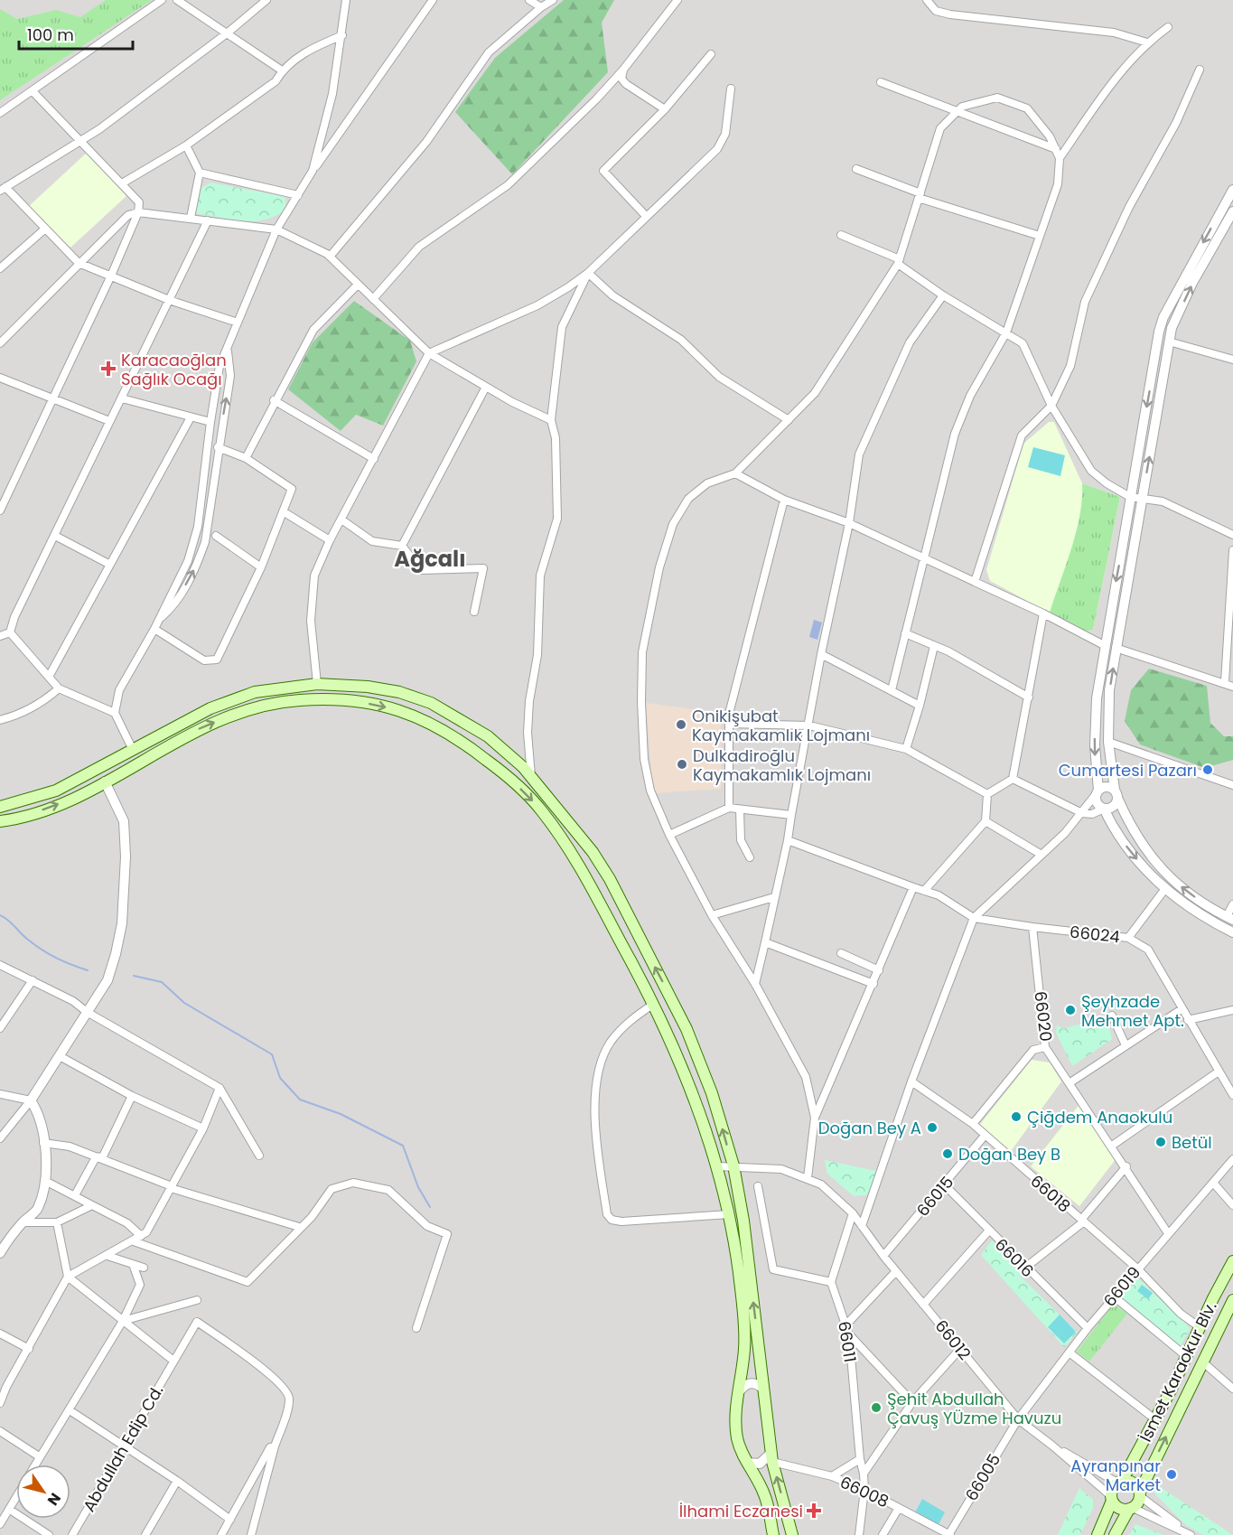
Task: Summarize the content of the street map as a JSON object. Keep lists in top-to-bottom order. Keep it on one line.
{"streets":{"main road":["İsmet Karaokur Blv."],"street":["66024","66020","66018","66015","66016","66019","66012","66011","Abdullah Edip Cd.","66005","66008"]},"crossings":[["66024","66020"],["66020","66019"],["66018","66015"],["66018","66019"],["66018","İsmet Karaokur Blv."],["66015","66016"],["66015","66012"],["66016","66019"],["66019","66012"],["66019","66005"],["66012","İsmet Karaokur Blv."],["66012","66005"],["66011","66008"],["66005","66008"]],"districts":["Ağcalı"],"places":{"health":["Karacaoğlan Sağlık Ocağı","İlhami Eczanesi"],"other":["Onikişubat Kaymakamlık Lojmanı","Dulkadiroğlu Kaymakamlık Lojmanı","Cumartesi Pazarı","Şeyhzade Mehmet Apt.","Çiğdem Anaokulu","Doğan Bey A","Betül","Doğan Bey B","Şehit Abdullah Çavuş YÜzme Havuzu","Ayranpınar Market"]},"scale_bar":"100 m","north":"bottom right"}
